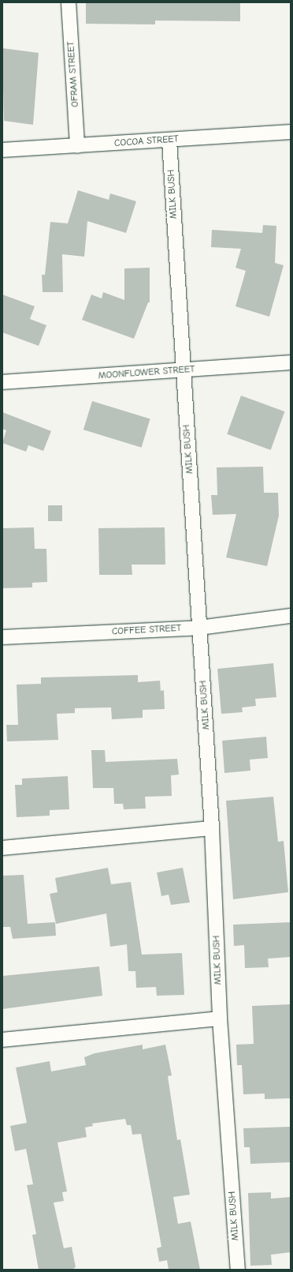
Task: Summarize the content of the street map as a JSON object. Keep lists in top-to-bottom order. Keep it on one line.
{"streets":{"street":["OFRAM STREET","COCOA STREET","MILK BUSH","MOONFLOWER STREET","COFFEE STREET"]},"crossings":[["OFRAM STREET","COCOA STREET"],["COCOA STREET","MILK BUSH"],["MILK BUSH","MOONFLOWER STREET"],["MILK BUSH","COFFEE STREET"]]}
